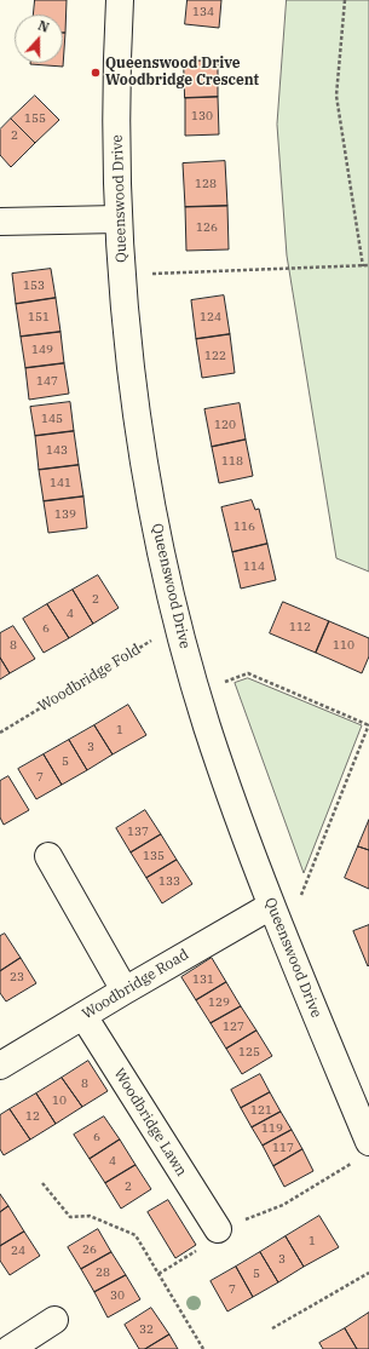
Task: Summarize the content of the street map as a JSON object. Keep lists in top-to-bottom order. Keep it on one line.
{"streets":{"street":["Queenswood Drive","Woodbridge Road","Woodbridge Lawn"],"path":["Woodbridge Fold"]},"crossings":[["Queenswood Drive","Woodbridge Fold"],["Queenswood Drive","Woodbridge Road"],["Woodbridge Road","Woodbridge Lawn"]],"places":["Queenswood Drive Woodbridge Crescent"],"house_numbers":["134","130","155","2","128","126","153","151","124","149","122","147","145","120","143","118","141","139","116","114","2","4","112","6","8","110","1","3","5","7","137","135","133","23","131","129","127","125","8","10","121","12","119","6","117","4","2","1","26","24","3","28","5","7","30","32"],"north":"top"}
